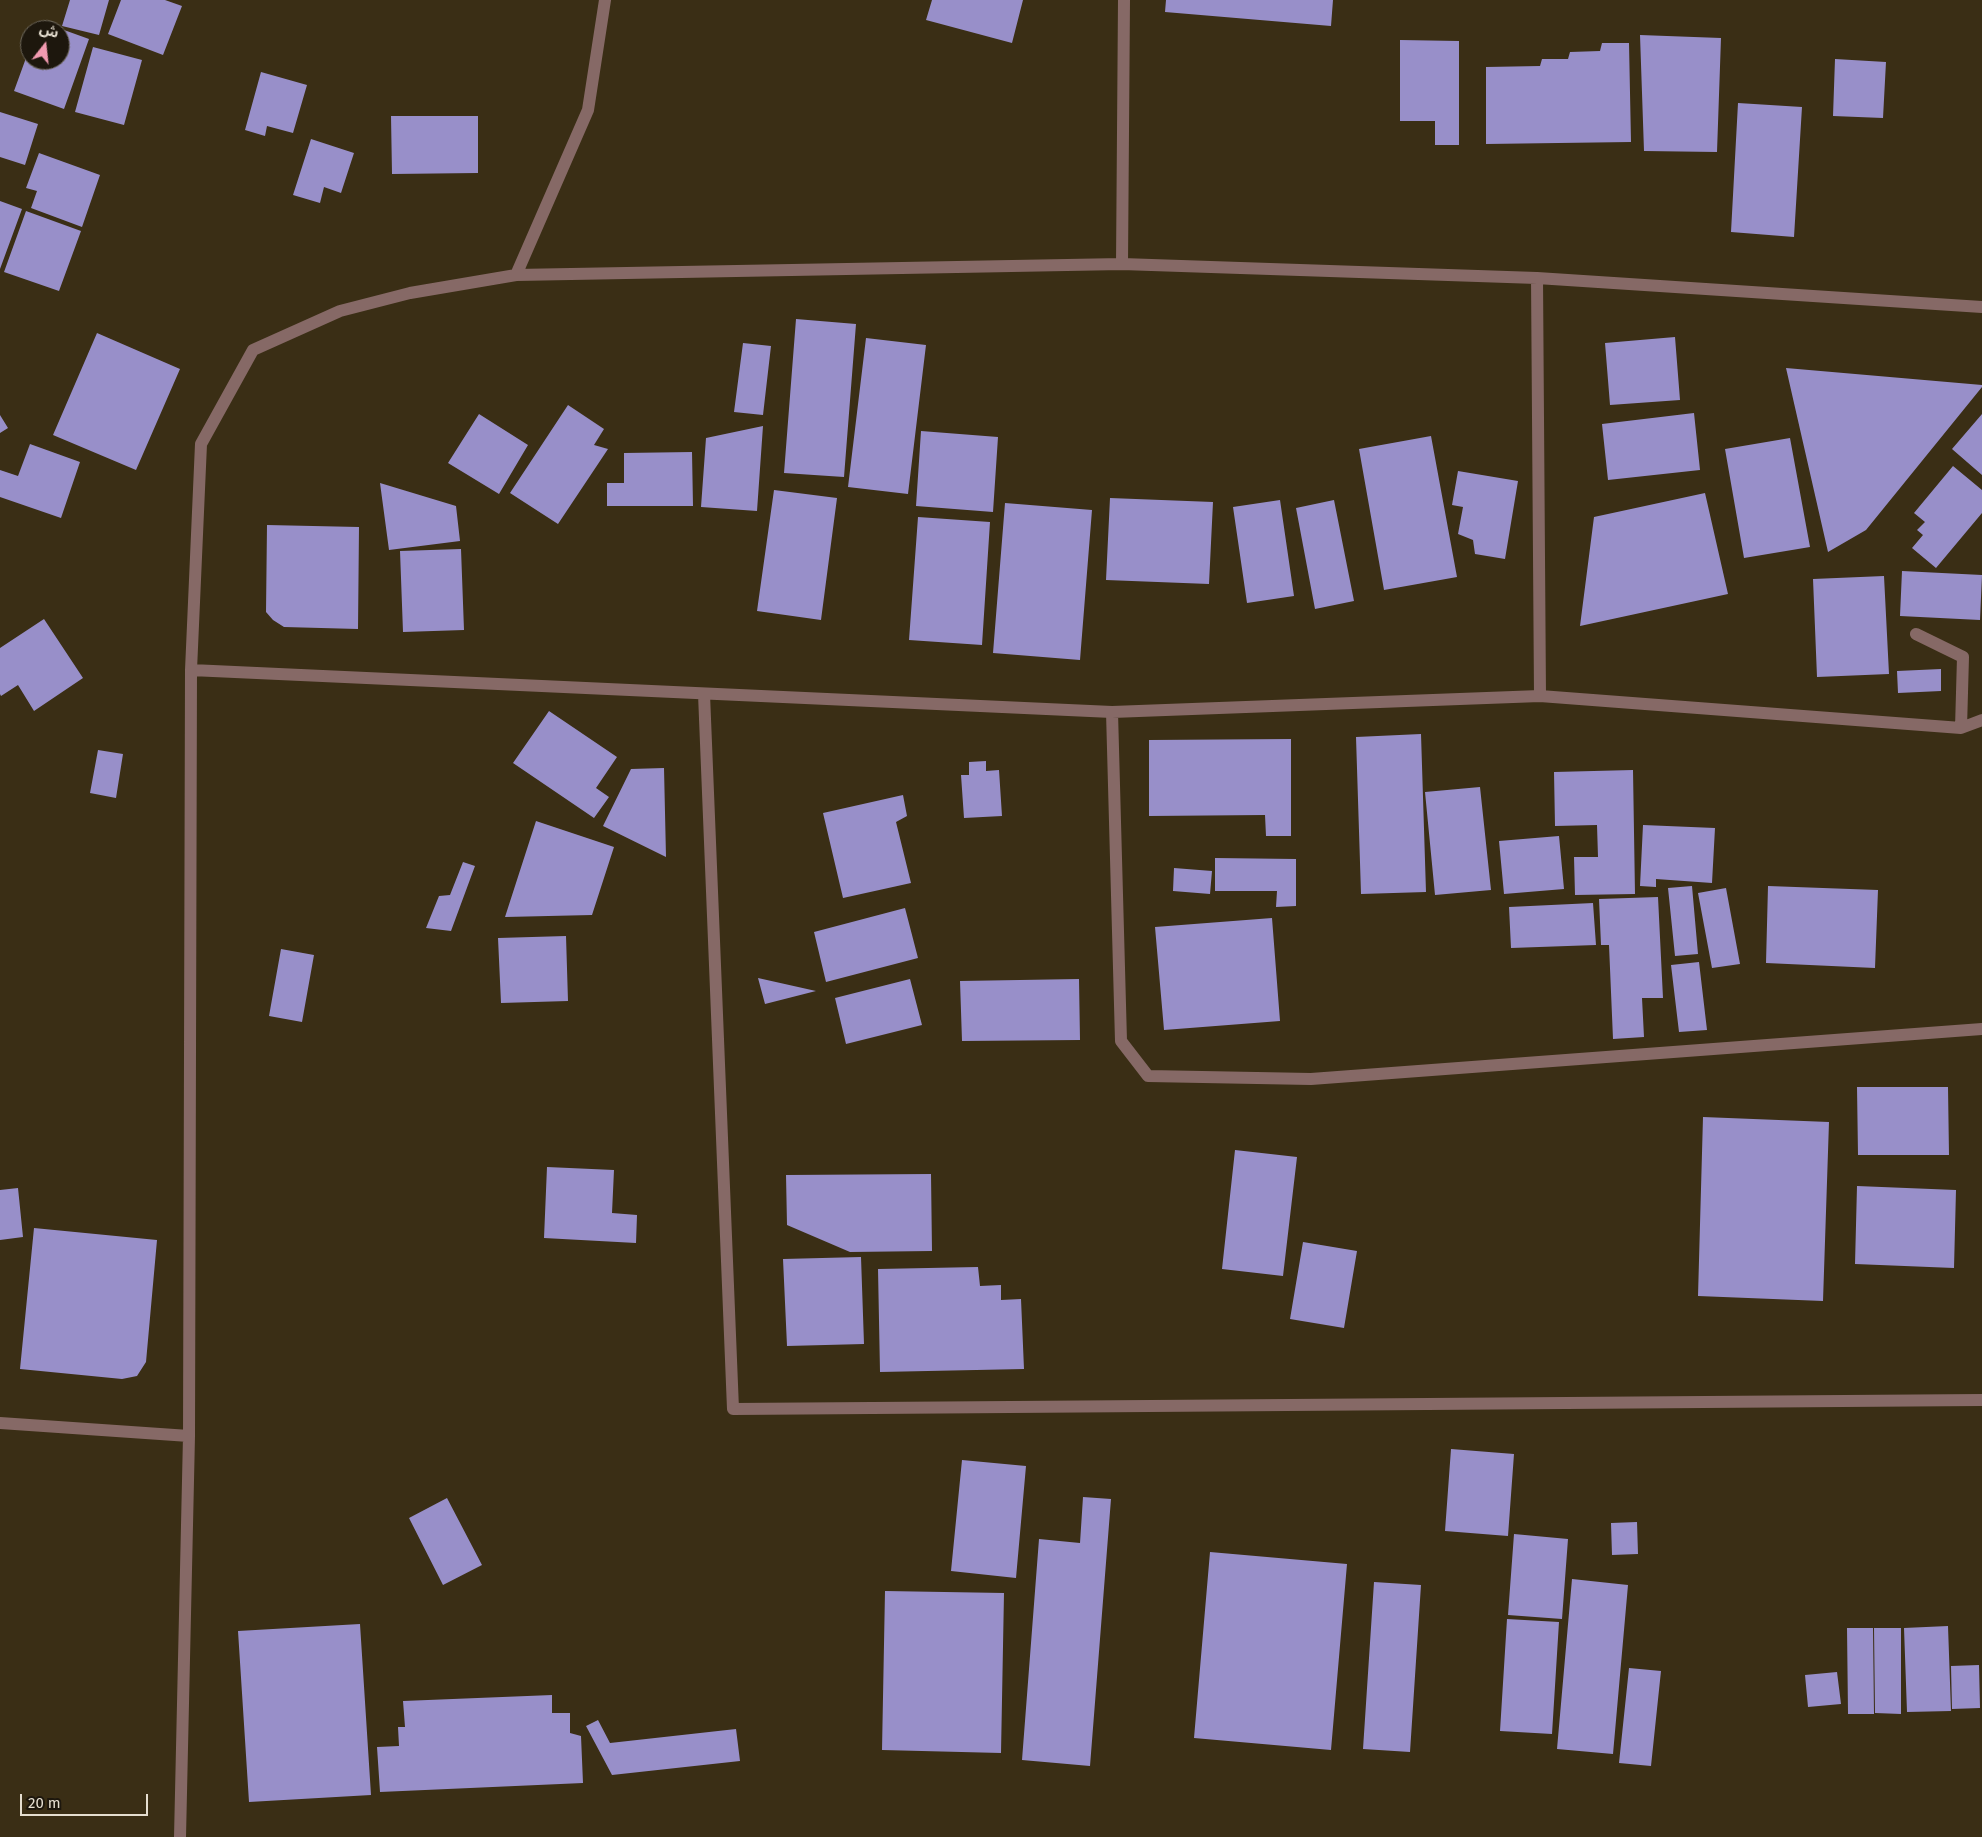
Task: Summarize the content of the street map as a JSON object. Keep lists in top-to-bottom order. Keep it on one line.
{"scale_bar":"20 m","north":"top"}
